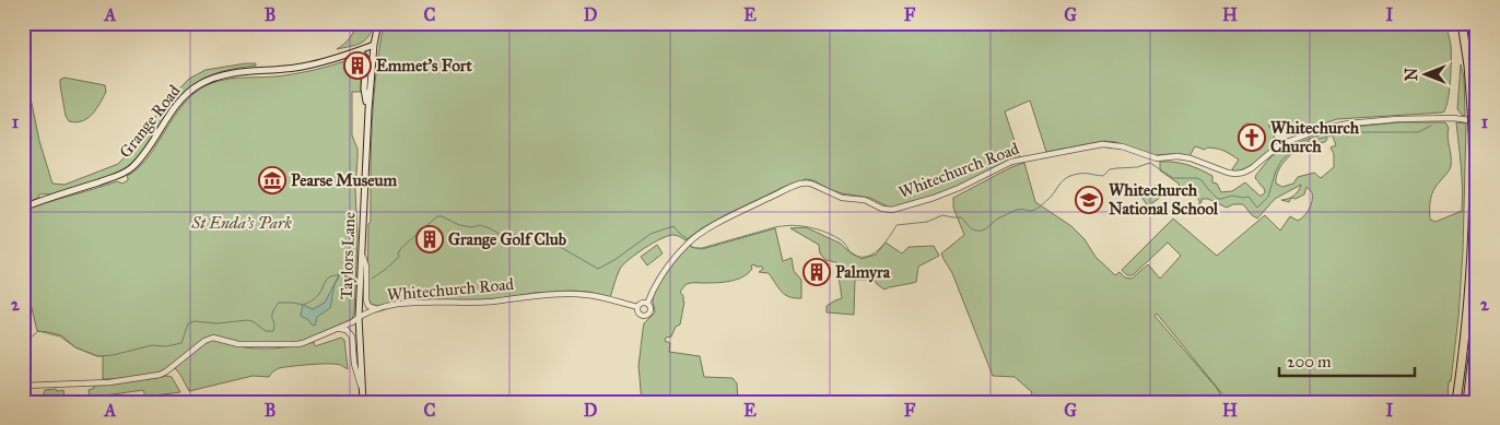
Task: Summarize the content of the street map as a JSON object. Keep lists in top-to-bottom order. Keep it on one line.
{"streets":{"main road":["Grange Road","Taylors Lane"],"street":["Whitechurch Road"]},"crossings":[["Grange Road","Taylors Lane"],["Whitechurch Road","Taylors Lane"]],"parks":["St Enda's Park"],"places":{"building":["Emmet’s Fort","Grange Golf Club","Palmyra"],"church":["Whitechurch Church"],"museum":["Pearse Museum"],"school or university":["Whitechurch National School"]},"scale_bar":"200 m","north":"left","grid":{"columns":["A","B","C","D","E","F","G","H","I"],"rows":["1","2"]}}
